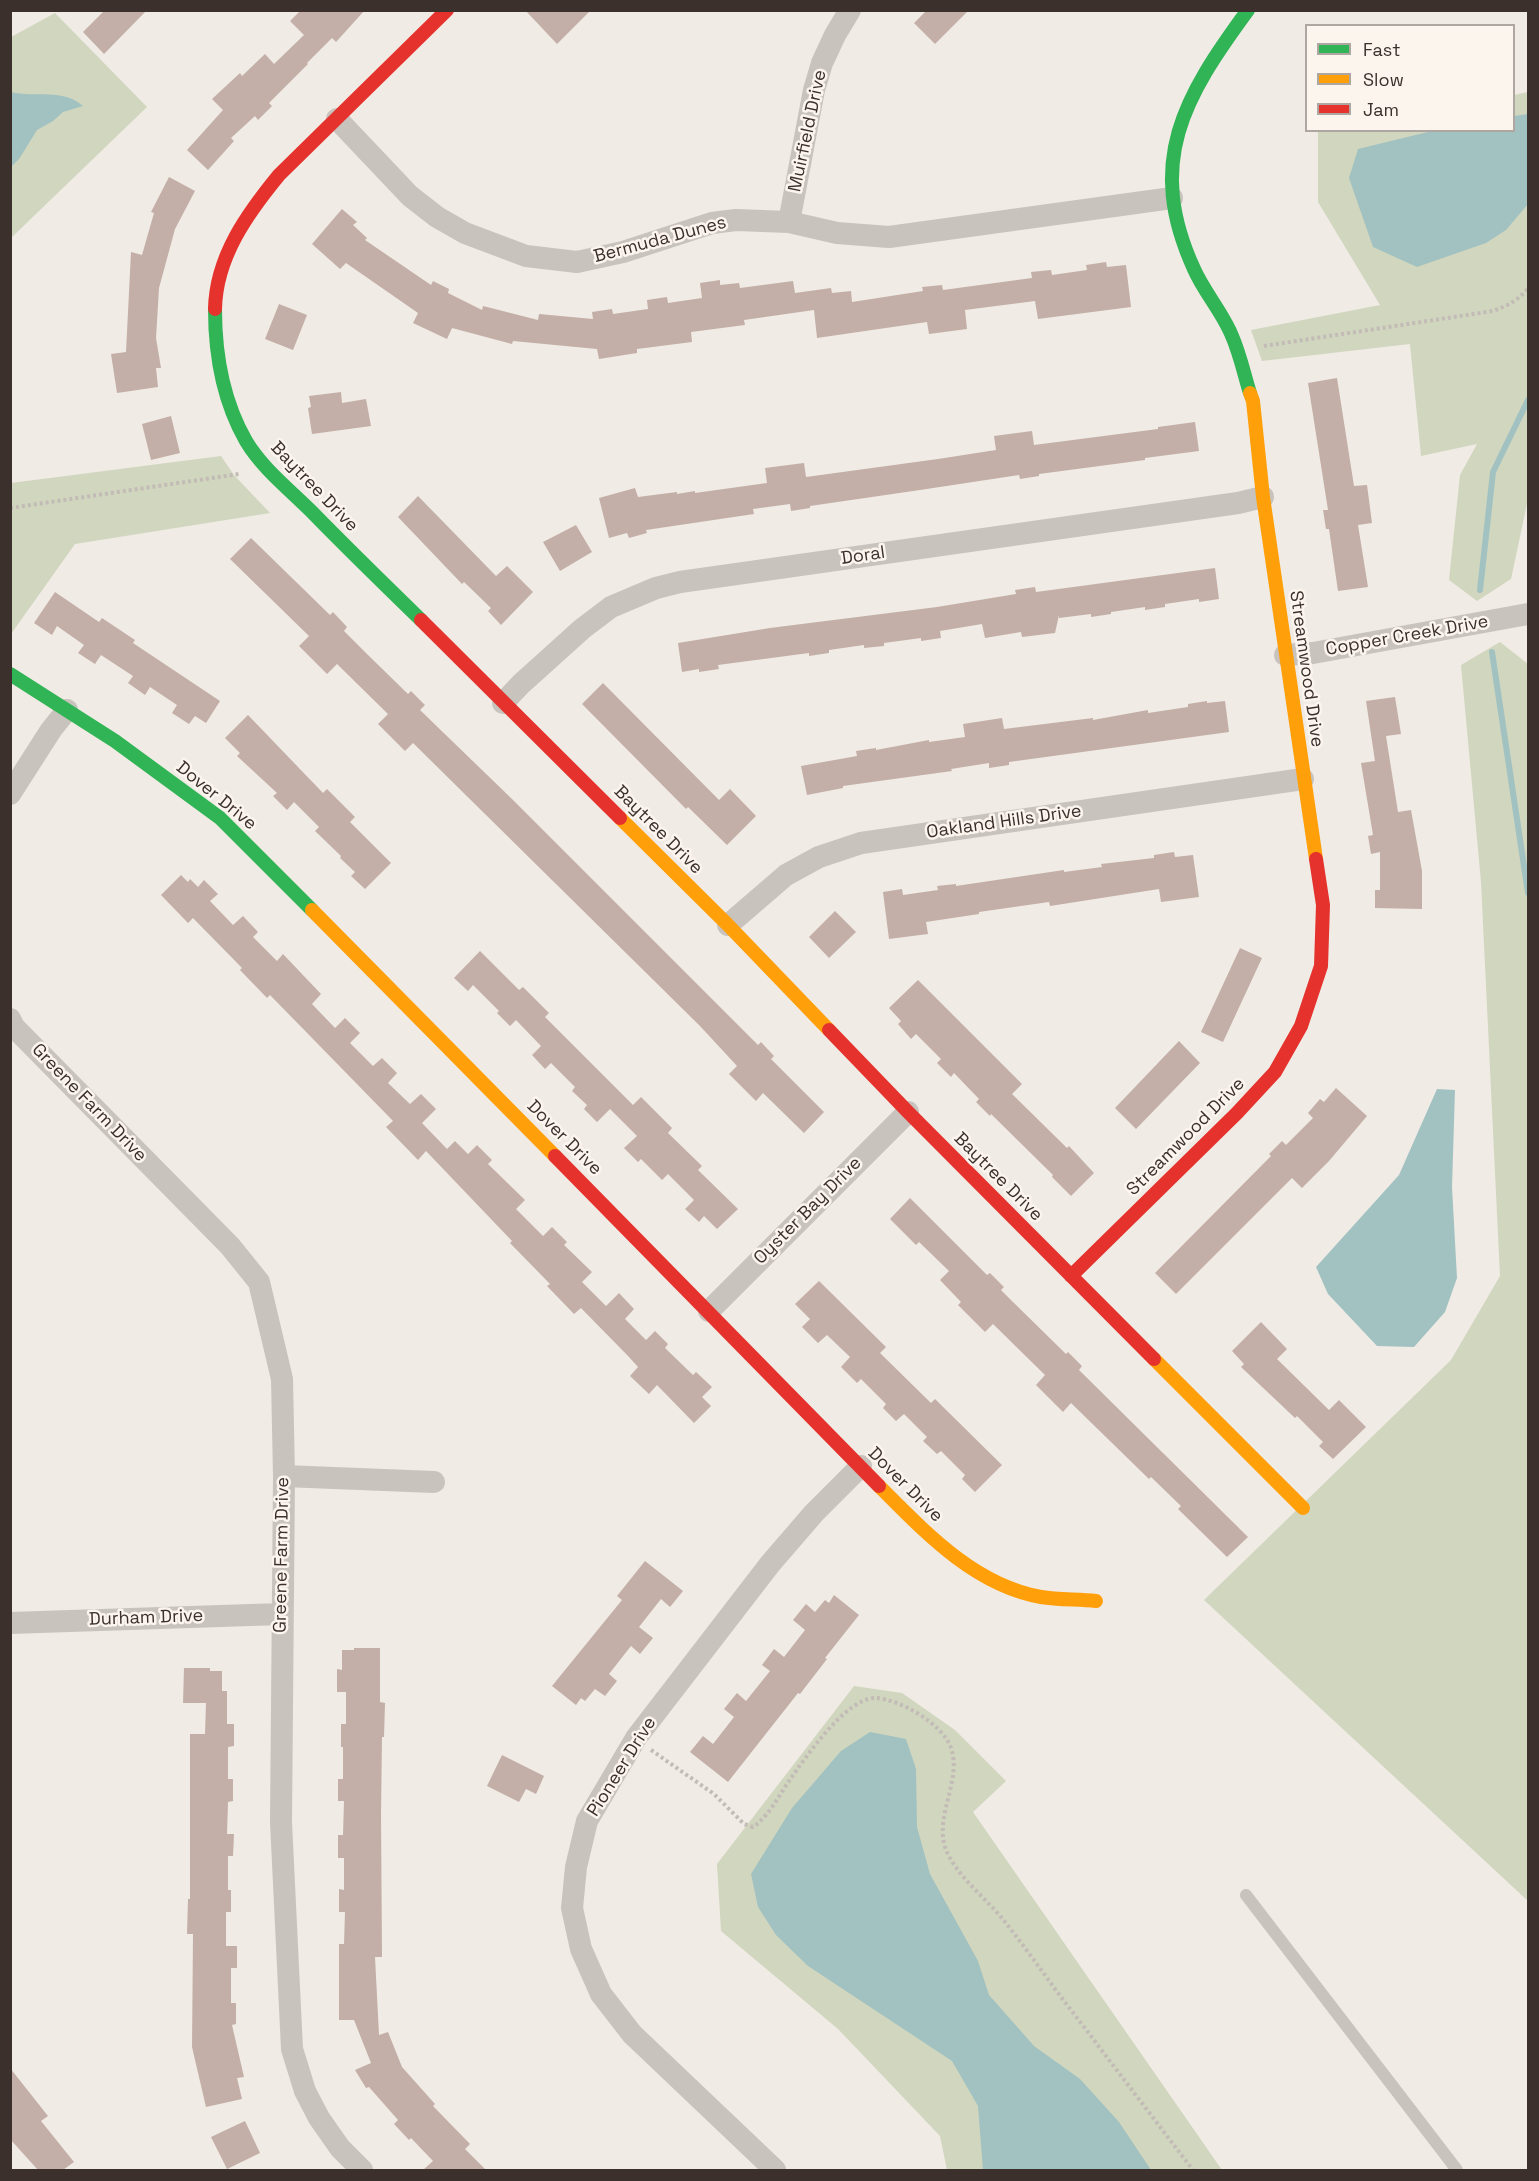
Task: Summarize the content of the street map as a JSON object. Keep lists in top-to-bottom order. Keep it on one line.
{"streets":{"street":["Muirfield Drive","Bermuda Dunes","Baytree Drive","Doral","Copper Creek Drive","Streamwood Drive","Dover Drive","Oakland Hills Drive","Greene Farm Drive","Oyster Bay Drive","Durham Drive","Pioneer Drive"]},"crossings":[["Muirfield Drive","Bermuda Dunes"],["Bermuda Dunes","Baytree Drive"],["Bermuda Dunes","Streamwood Drive"],["Baytree Drive","Doral"],["Baytree Drive","Streamwood Drive"],["Baytree Drive","Oakland Hills Drive"],["Baytree Drive","Oyster Bay Drive"],["Doral","Streamwood Drive"],["Copper Creek Drive","Streamwood Drive"],["Streamwood Drive","Oakland Hills Drive"],["Dover Drive","Oyster Bay Drive"],["Dover Drive","Pioneer Drive"],["Greene Farm Drive","Durham Drive"]],"legend":["Fast","Slow","Jam"]}
